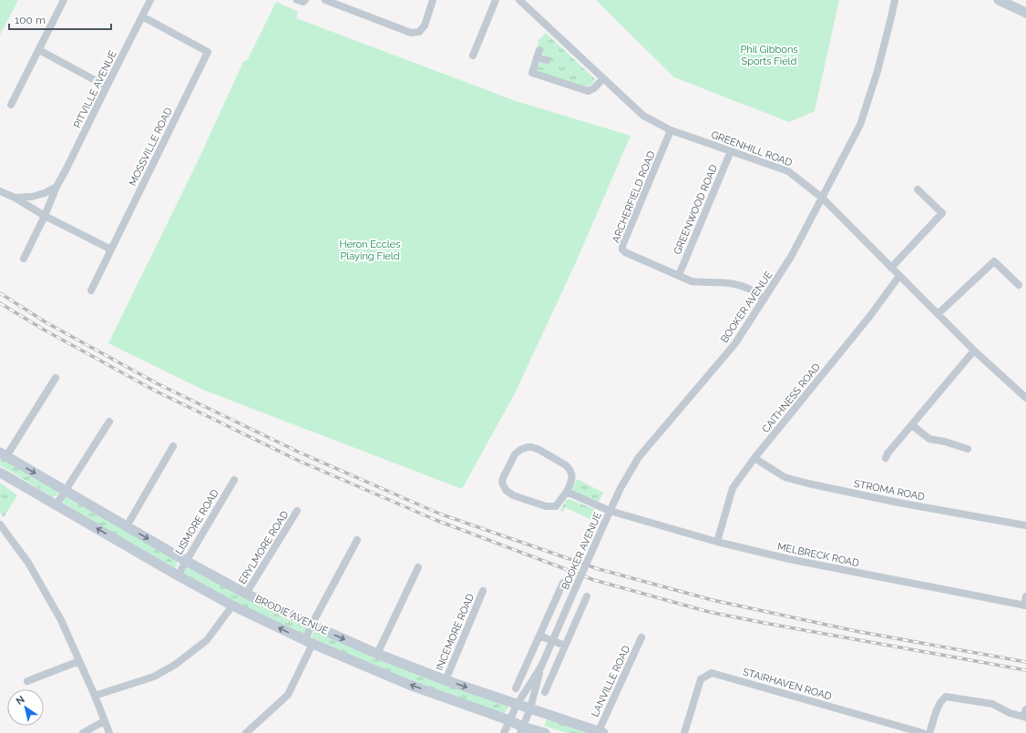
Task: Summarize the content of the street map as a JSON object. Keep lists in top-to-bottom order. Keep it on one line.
{"streets":{"street":["PITVILLE AVENUE","MOSSVILLE ROAD","GREENHILL ROAD","ARCHERFIELD ROAD","GREENWOOD ROAD","BOOKER AVENUE","CAITHNESS ROAD","STROMA ROAD","LISMORE ROAD","ERYLMORE ROAD","MELBRECK ROAD","BRODIE AVENUE","INCEMORE ROAD","LANVILLE ROAD","STAIRHAVEN ROAD"]},"crossings":[["PITVILLE AVENUE","MOSSVILLE ROAD"],["GREENHILL ROAD","ARCHERFIELD ROAD"],["GREENHILL ROAD","GREENWOOD ROAD"],["GREENHILL ROAD","BOOKER AVENUE"],["GREENHILL ROAD","CAITHNESS ROAD"],["ARCHERFIELD ROAD","GREENWOOD ROAD"],["ARCHERFIELD ROAD","BOOKER AVENUE"],["BOOKER AVENUE","MELBRECK ROAD"],["BOOKER AVENUE","BRODIE AVENUE"],["CAITHNESS ROAD","STROMA ROAD"],["CAITHNESS ROAD","MELBRECK ROAD"],["LISMORE ROAD","BRODIE AVENUE"],["ERYLMORE ROAD","BRODIE AVENUE"],["BRODIE AVENUE","INCEMORE ROAD"],["BRODIE AVENUE","LANVILLE ROAD"]],"parks":["Phil Gibbons Sports Field","Heron Eccles Playing Field"],"scale_bar":"100 m","north":"top left"}
